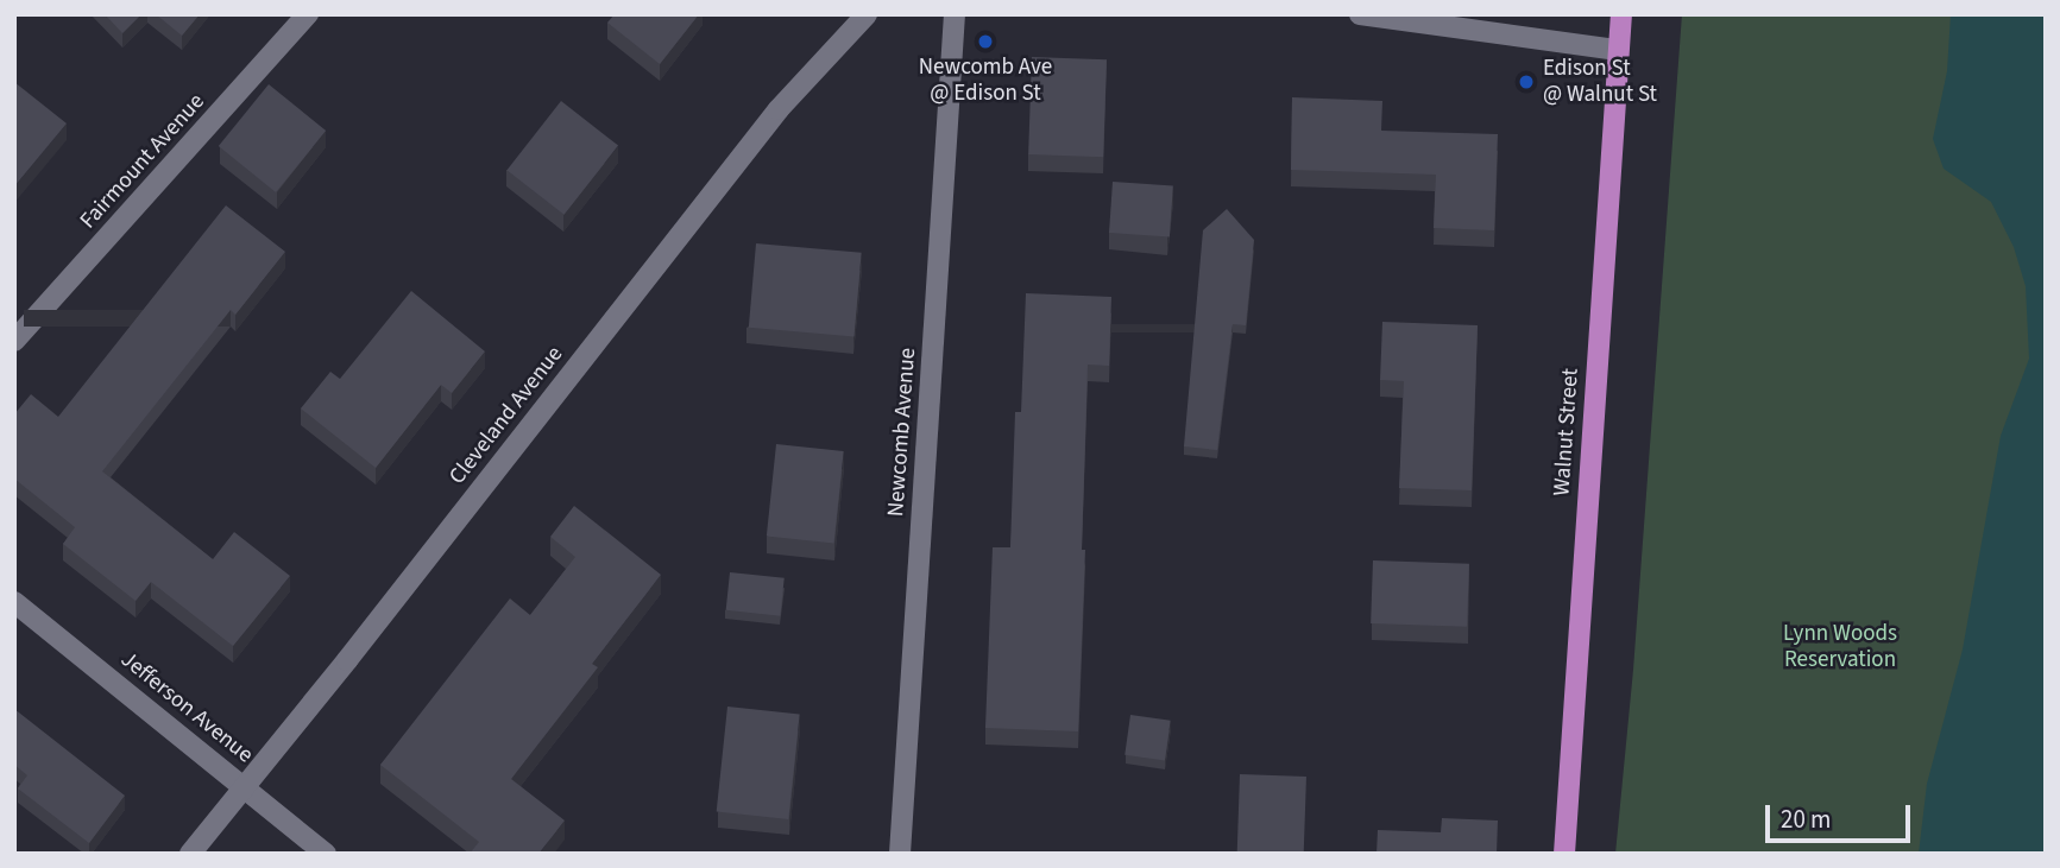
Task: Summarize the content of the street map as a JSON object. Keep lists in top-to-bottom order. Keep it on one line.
{"streets":{"main road":["Walnut Street"],"street":["Fairmount Avenue","Cleveland Avenue","Newcomb Avenue","Jefferson Avenue"]},"crossings":[["Cleveland Avenue","Jefferson Avenue"]],"parks":["Lynn Woods Reservation"],"places":["Newcomb Ave @ Edison St","Edison St @ Walnut St"],"scale_bar":"20 m"}
